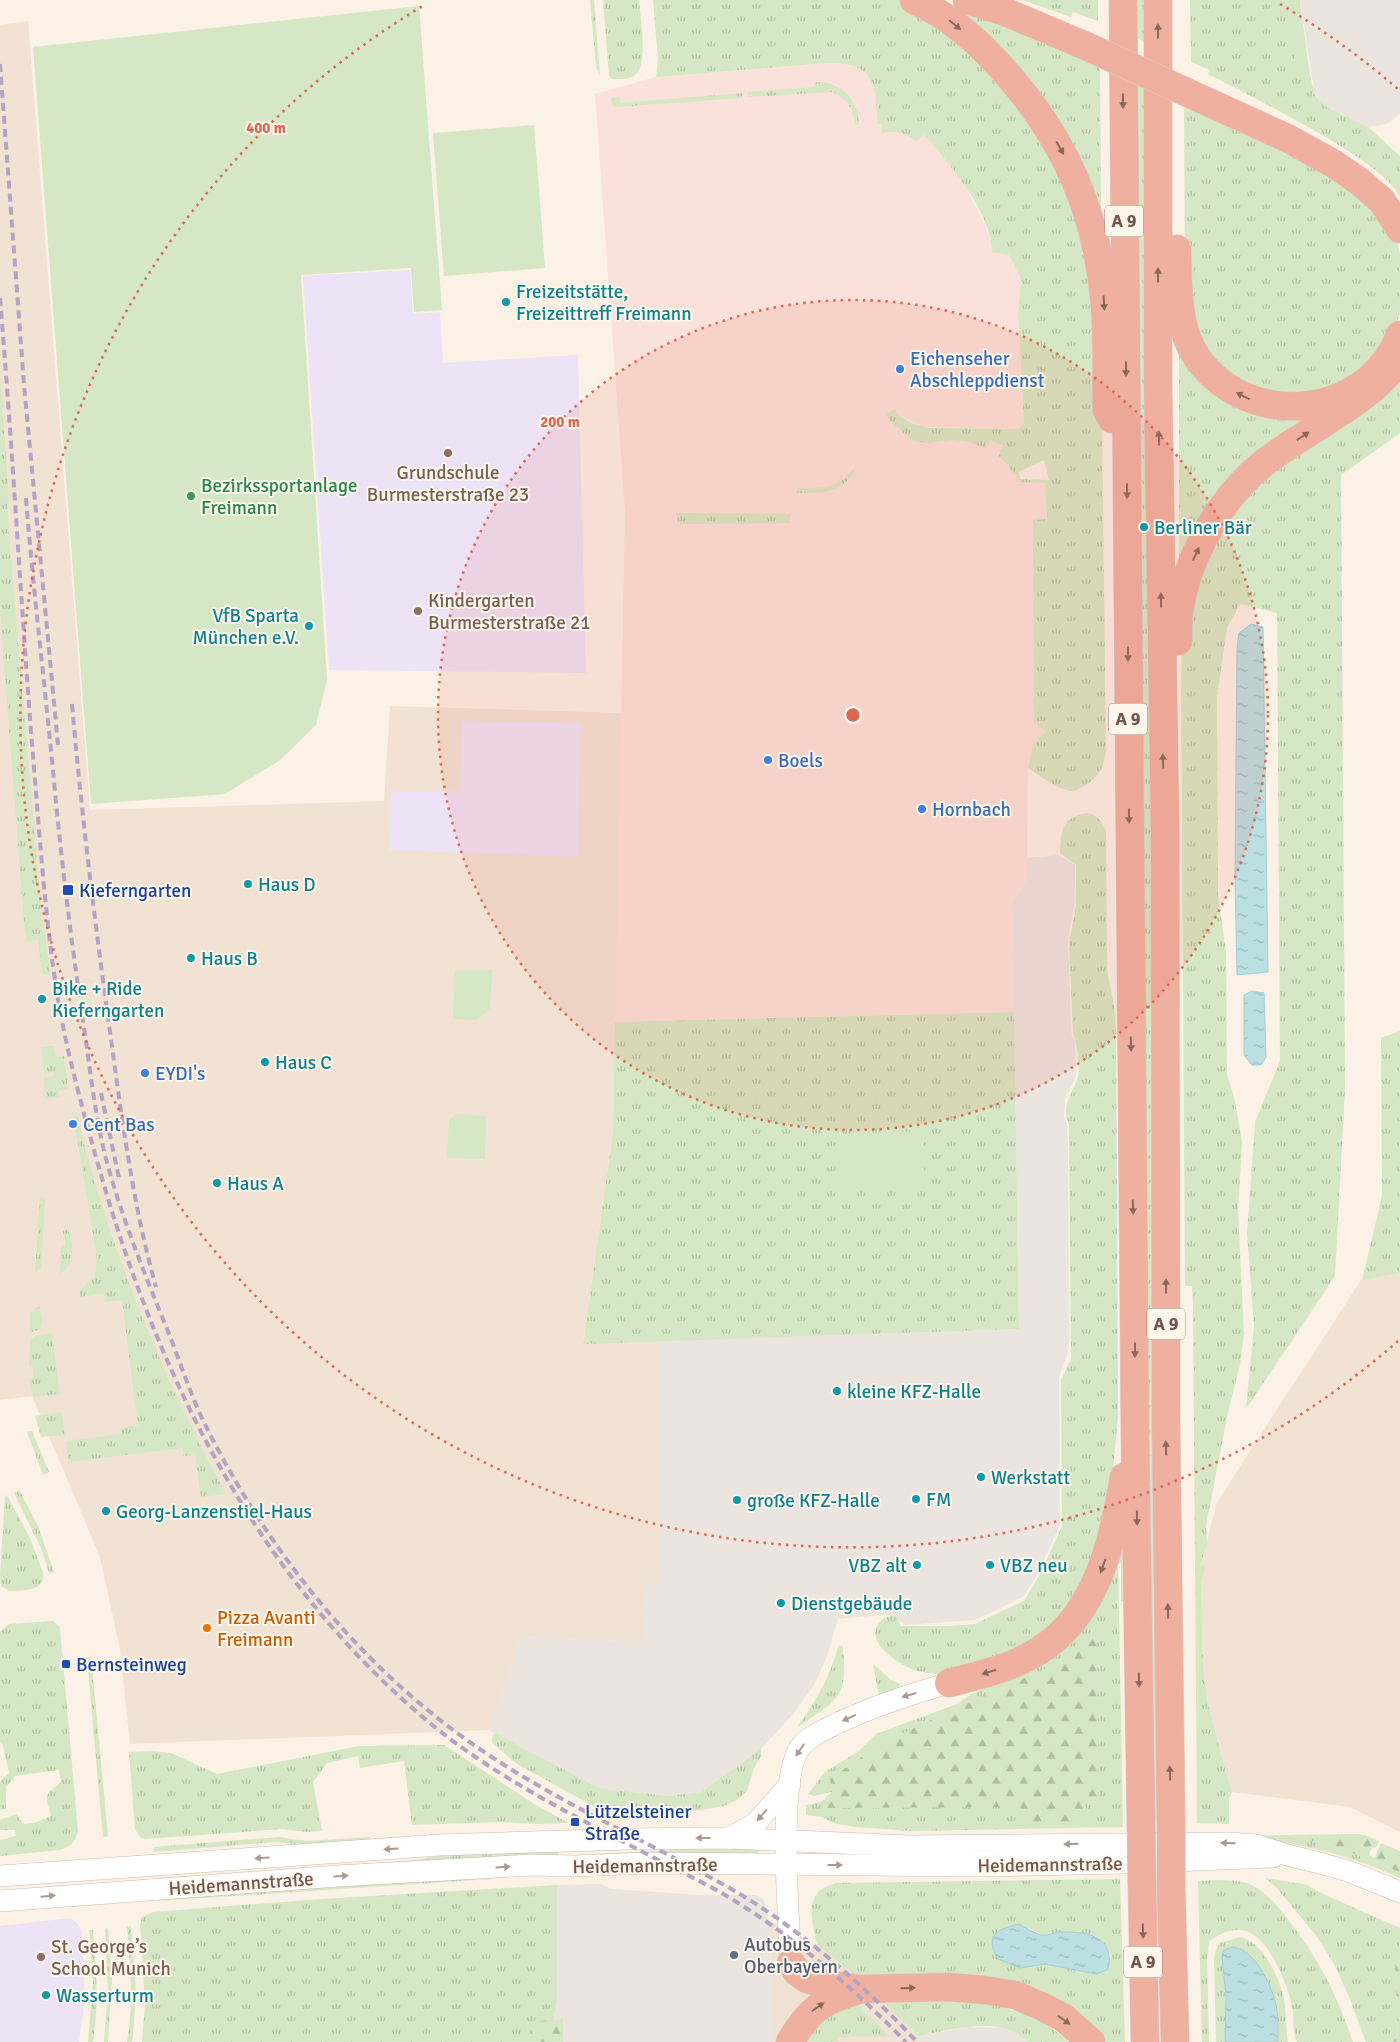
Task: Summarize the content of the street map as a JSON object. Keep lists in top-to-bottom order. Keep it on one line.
{"streets":{"highway":["A 9"],"main road":["Heidemannstraße"]},"places":{"other":["Freizeitstätte, Freizeittreff Freimann","Eichenseher Abschleppdienst","Grundschule Burmesterstraße 23","Bezirkssportanlage Freimann","Berliner Bär","Kindergarten Burmesterstraße 21","VfB Sparta München e.V.","Boels","Hornbach","Haus D","Haus B","Bike + Ride Kieferngarten","Haus C","EYDI's","Cent Bas","Haus A","kleine KFZ-Halle","Werkstatt","FM","große KFZ-Halle","Georg-Lanzenstiel-Haus","VBZ alt","VBZ neu","Dienstgebäude","Pizza Avanti Freimann","Autobus Oberbayern","St. George’s School Munich","Wasserturm"],"transit":["Kieferngarten","Bernsteinweg","Lützelsteiner Straße"]},"rings":["400 m","200 m"]}
